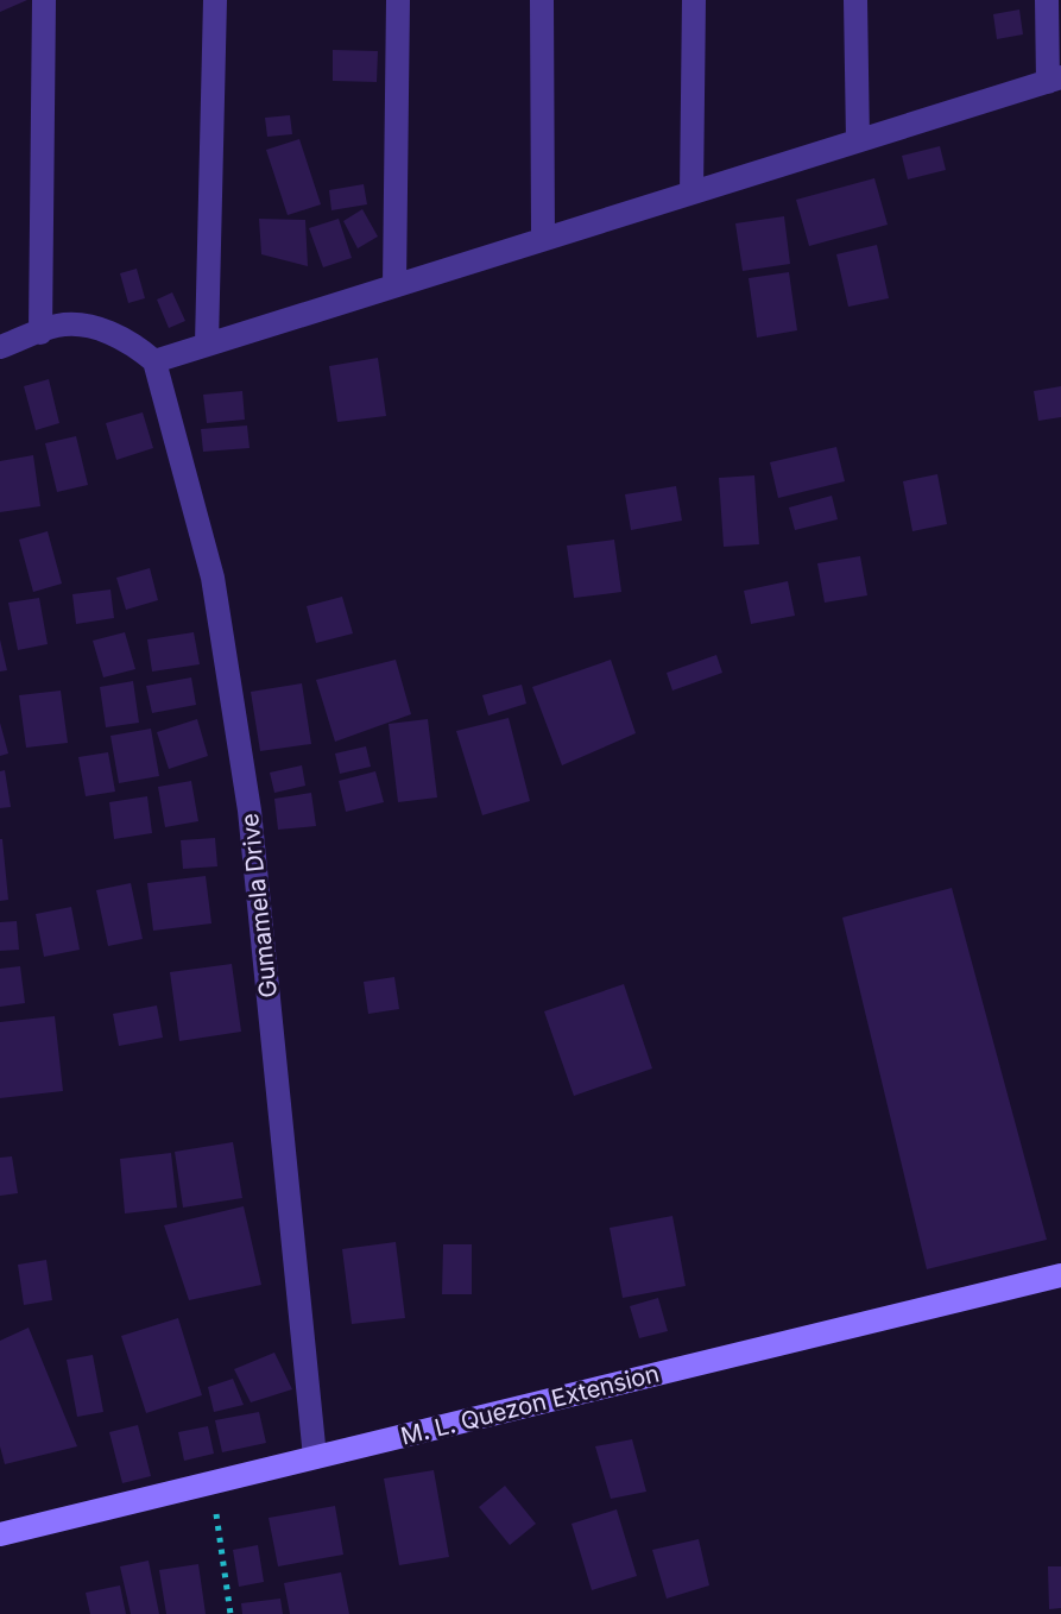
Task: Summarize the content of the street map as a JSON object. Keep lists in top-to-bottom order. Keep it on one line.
{"streets":{"street":["Gumamela Drive","M. L. Quezon Extension"]},"crossings":[["Gumamela Drive","M. L. Quezon Extension"]]}
